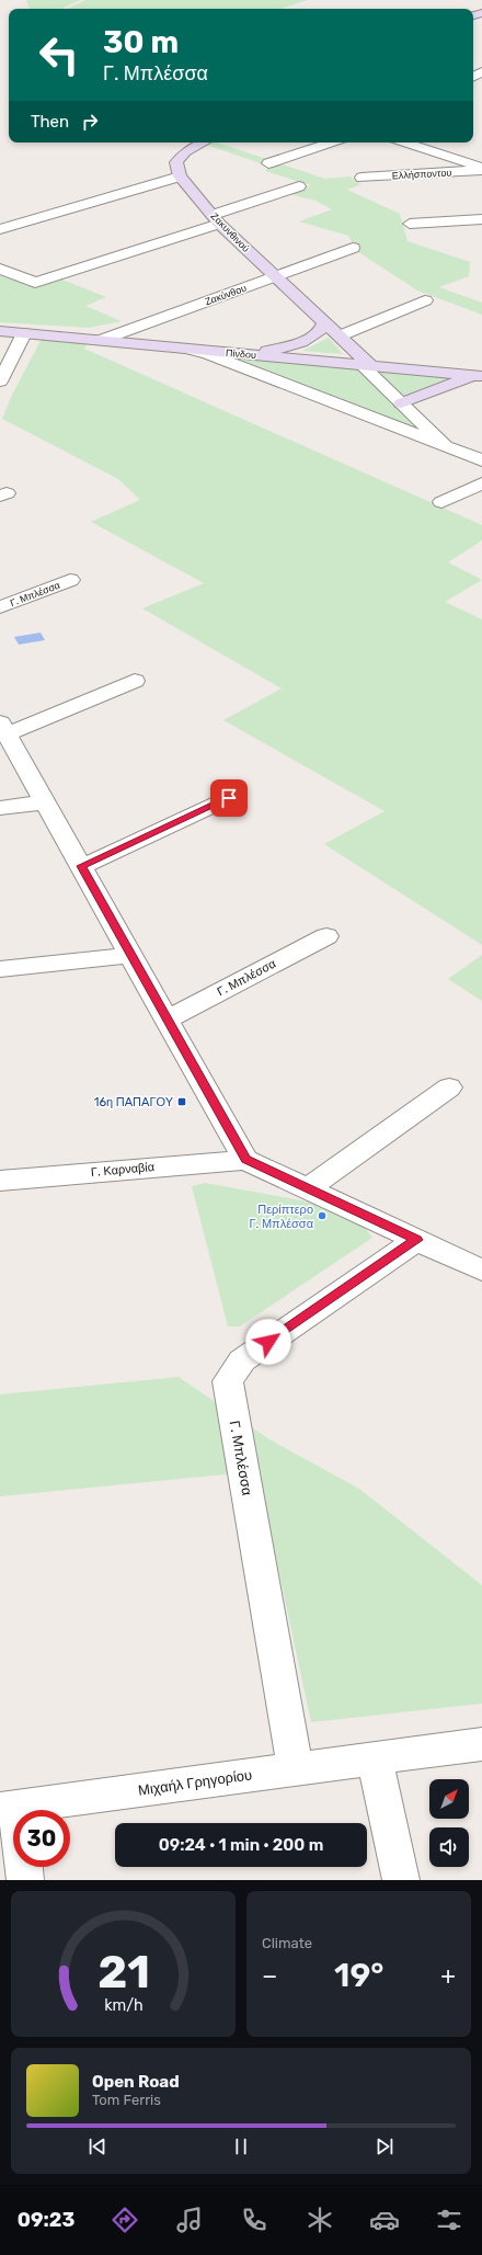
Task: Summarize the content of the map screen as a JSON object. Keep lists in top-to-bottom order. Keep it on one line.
{"streets":{"street":["Ελλήσποντου","Ζακυνθινού","Ζακύνθου","Πίνδου","Γ. Μπλέσσα","Γ. Καρναβία","Μιχαήλ Γρηγορίου"]},"crossings":[["Ζακυνθινού","Ζακύνθου"],["Ζακυνθινού","Πίνδου"],["Ζακύνθου","Πίνδου"],["Γ. Μπλέσσα","Μιχαήλ Γρηγορίου"]],"places":{"transit":["16η ΠΑΠΑΓΟΥ"],"other":["Περίπτερο Γ. Μπλέσσα"]},"north":"top right","page":{"turn":["30 m","Γ. Μπλέσσα"],"then":"Then","limit":"30","trip":"09:24 · 1 min · 200 m","tile":"Climate","heat":["−","19°","+"],"song":["Open Road","Tom Ferris"],"tabs":"09:23","gauge":["21","km/h"]}}
